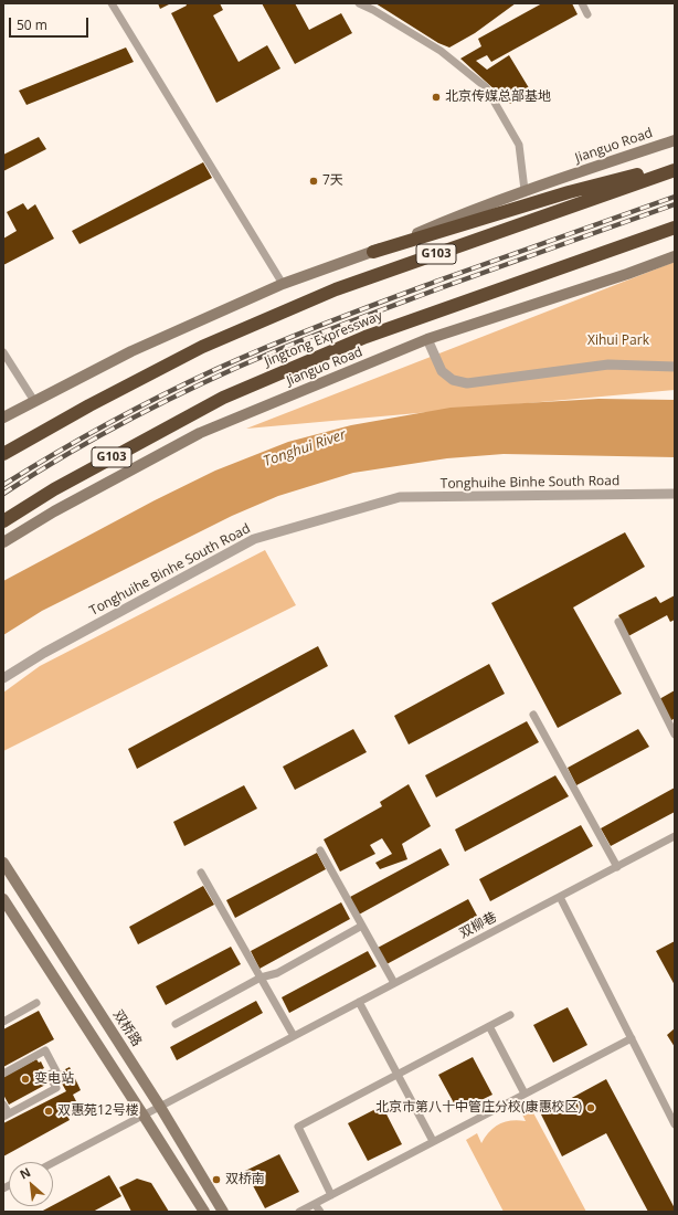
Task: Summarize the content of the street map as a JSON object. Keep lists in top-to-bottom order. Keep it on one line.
{"streets":{"highway":["G103","Jingtong Expressway"],"main road":["Jianguo Road","双桥路"],"street":["Tonghuihe Binhe South Road","双柳巷"]},"crossings":[["双柳巷","双桥路"]],"water":["Tonghui River"],"parks":["Xihui Park"],"places":["北京传媒总部基地","7天","变电站","北京市第八十中管庄分校(康惠校区)","双惠苑12号楼","双桥南"],"scale_bar":"50 m","north":"top left"}
